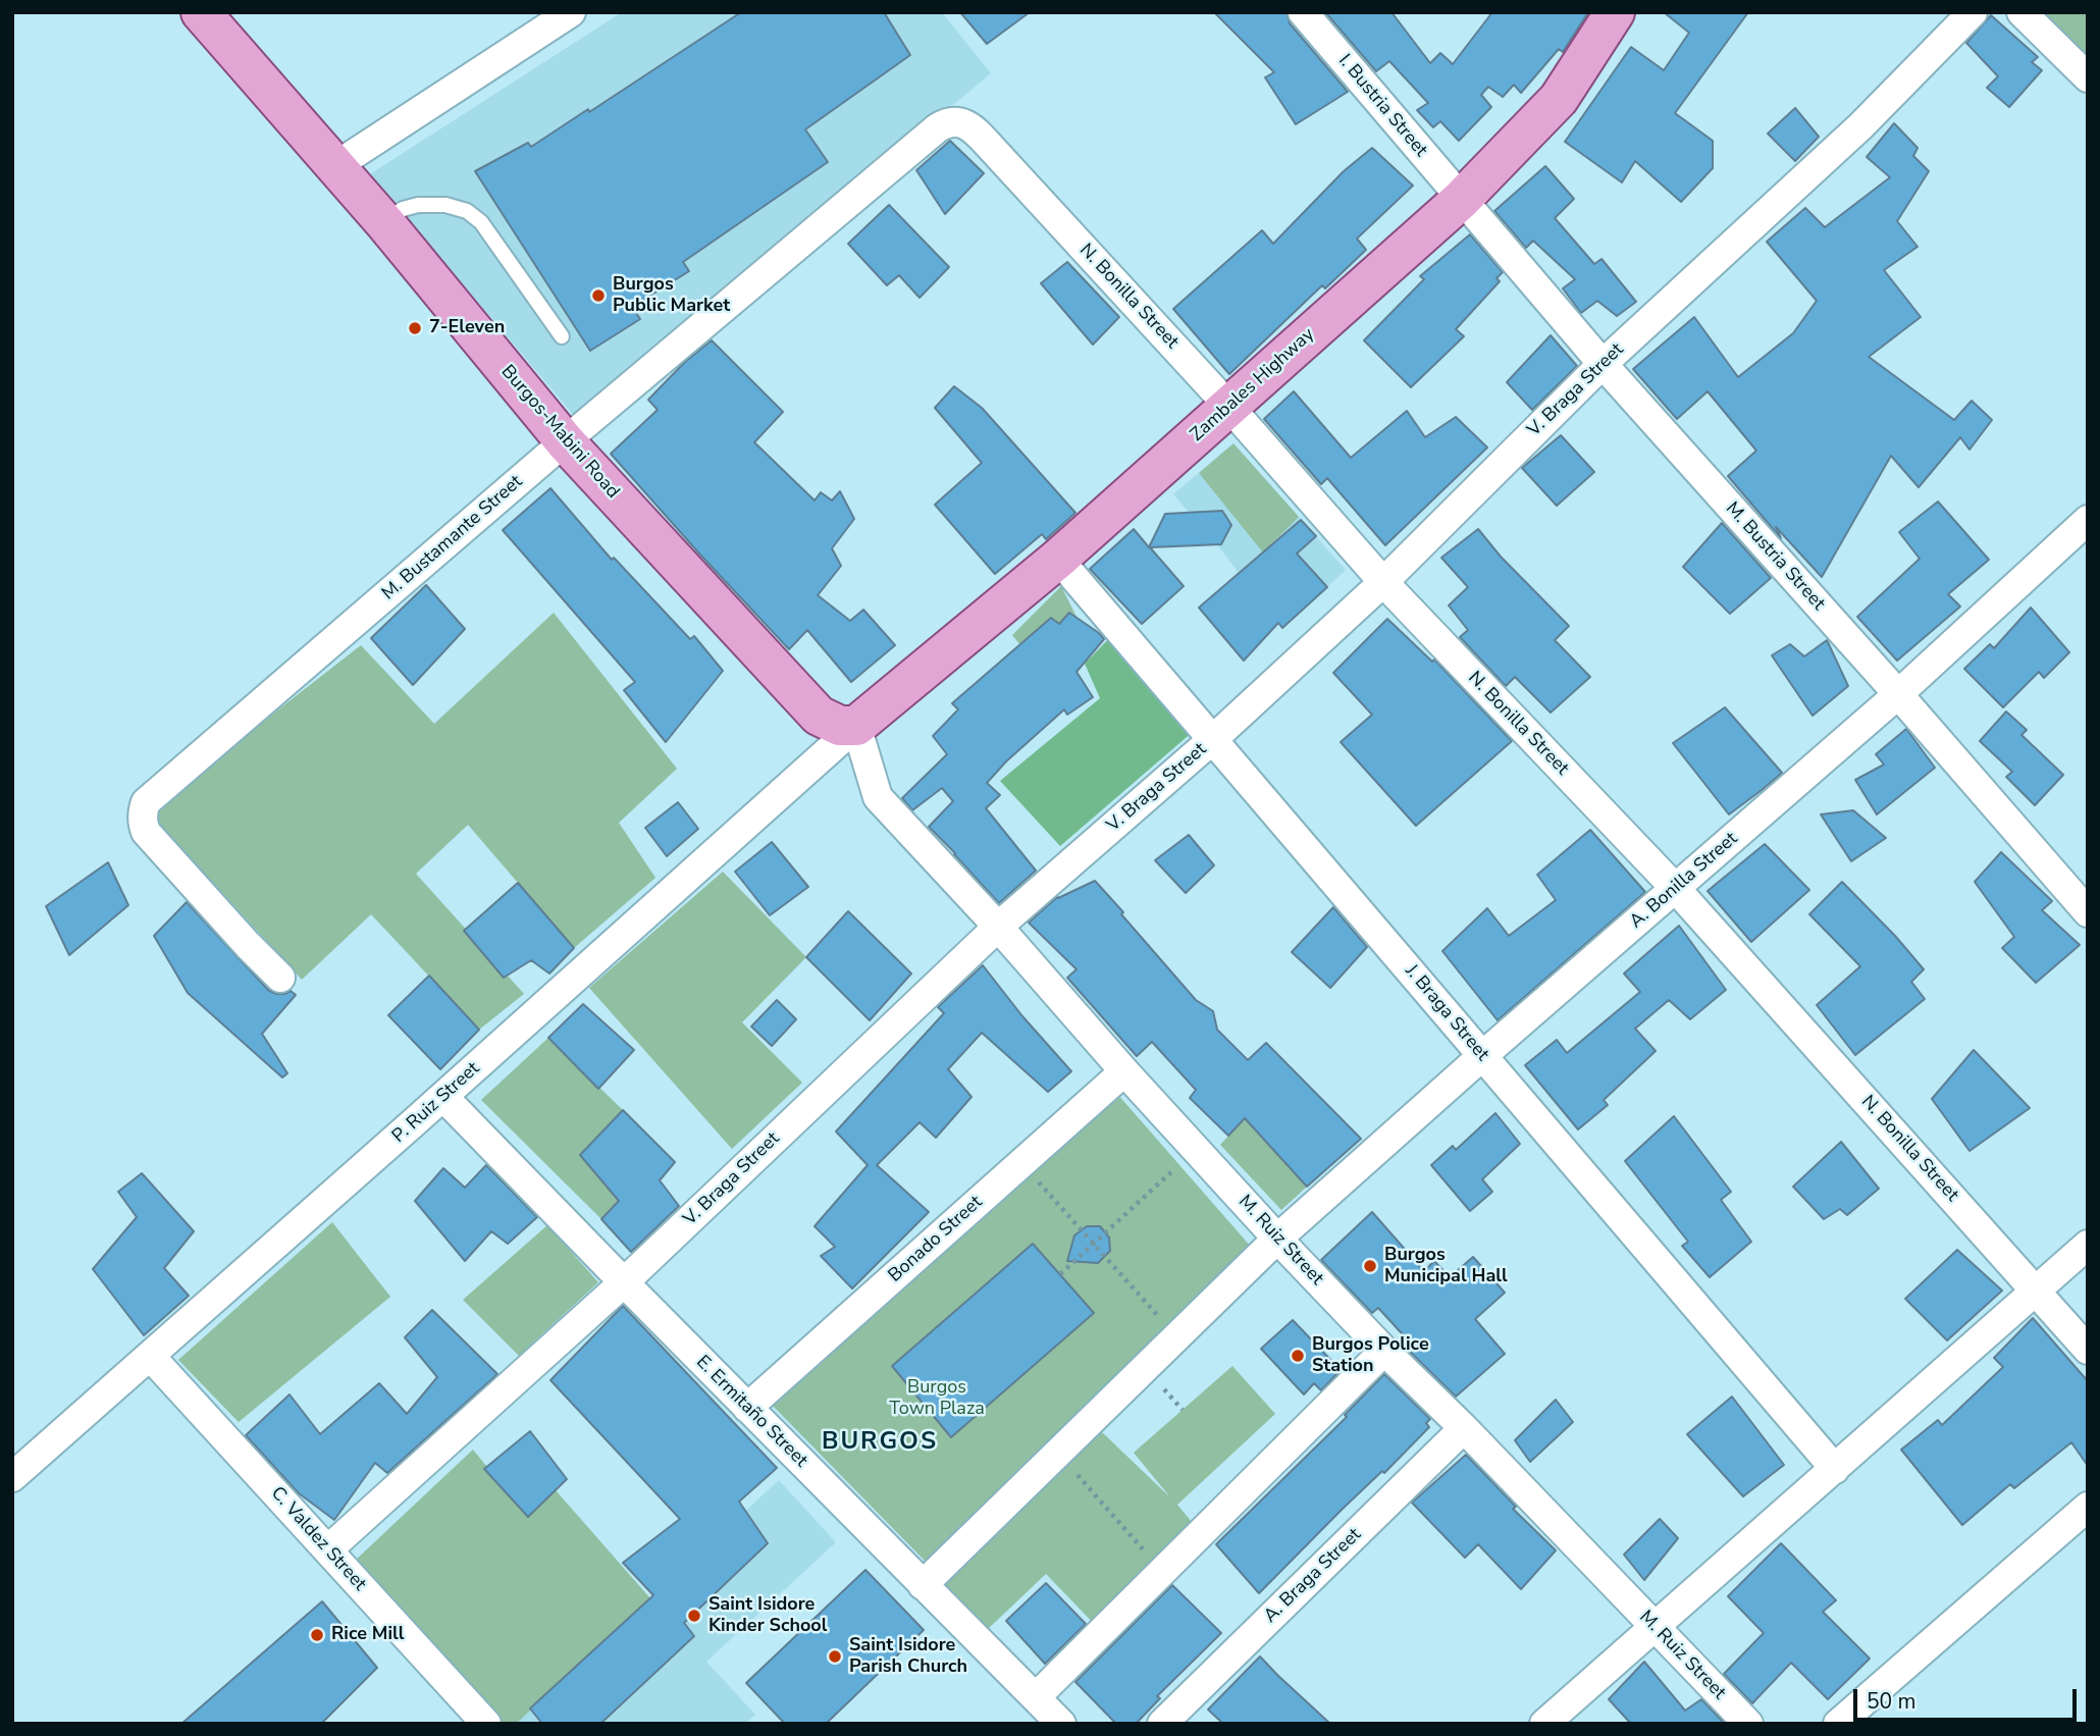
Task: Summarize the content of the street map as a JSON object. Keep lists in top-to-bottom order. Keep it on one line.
{"streets":{"main road":["Zambales Highway","Burgos-Mabini Road"],"street":["I. Bustria Street","N. Bonilla Street","V. Braga Street","M. Bustamante Street","M. Bustria Street","A. Bonilla Street","J. Braga Street","P. Ruiz Street","Bonado Street","M. Ruiz Street","E. Ermitaño Street","C. Valdez Street","A. Braga Street"]},"crossings":[["I. Bustria Street","Zambales Highway"],["I. Bustria Street","M. Bustria Street"],["N. Bonilla Street","Zambales Highway"],["N. Bonilla Street","V. Braga Street"],["N. Bonilla Street","M. Bustamante Street"],["N. Bonilla Street","A. Bonilla Street"],["Zambales Highway","Burgos-Mabini Road"],["Zambales Highway","M. Bustria Street"],["Zambales Highway","J. Braga Street"],["Zambales Highway","P. Ruiz Street"],["Zambales Highway","M. Ruiz Street"],["V. Braga Street","M. Bustria Street"],["V. Braga Street","J. Braga Street"],["V. Braga Street","M. Ruiz Street"],["V. Braga Street","E. Ermitaño Street"],["V. Braga Street","C. Valdez Street"],["Burgos-Mabini Road","M. Bustamante Street"],["Burgos-Mabini Road","P. Ruiz Street"],["Burgos-Mabini Road","M. Ruiz Street"],["M. Bustria Street","A. Bonilla Street"],["A. Bonilla Street","J. Braga Street"],["A. Bonilla Street","M. Ruiz Street"],["A. Bonilla Street","E. Ermitaño Street"],["P. Ruiz Street","M. Ruiz Street"],["P. Ruiz Street","E. Ermitaño Street"],["P. Ruiz Street","C. Valdez Street"],["Bonado Street","M. Ruiz Street"],["Bonado Street","E. Ermitaño Street"],["M. Ruiz Street","A. Braga Street"]],"districts":["BURGOS"],"parks":["Burgos Town Plaza"],"places":["Burgos Public Market","7-Eleven","Burgos Municipal Hall","Burgos Police Station","Saint Isidore Kinder School","Rice Mill","Saint Isidore Parish Church"],"scale_bar":"50 m"}
